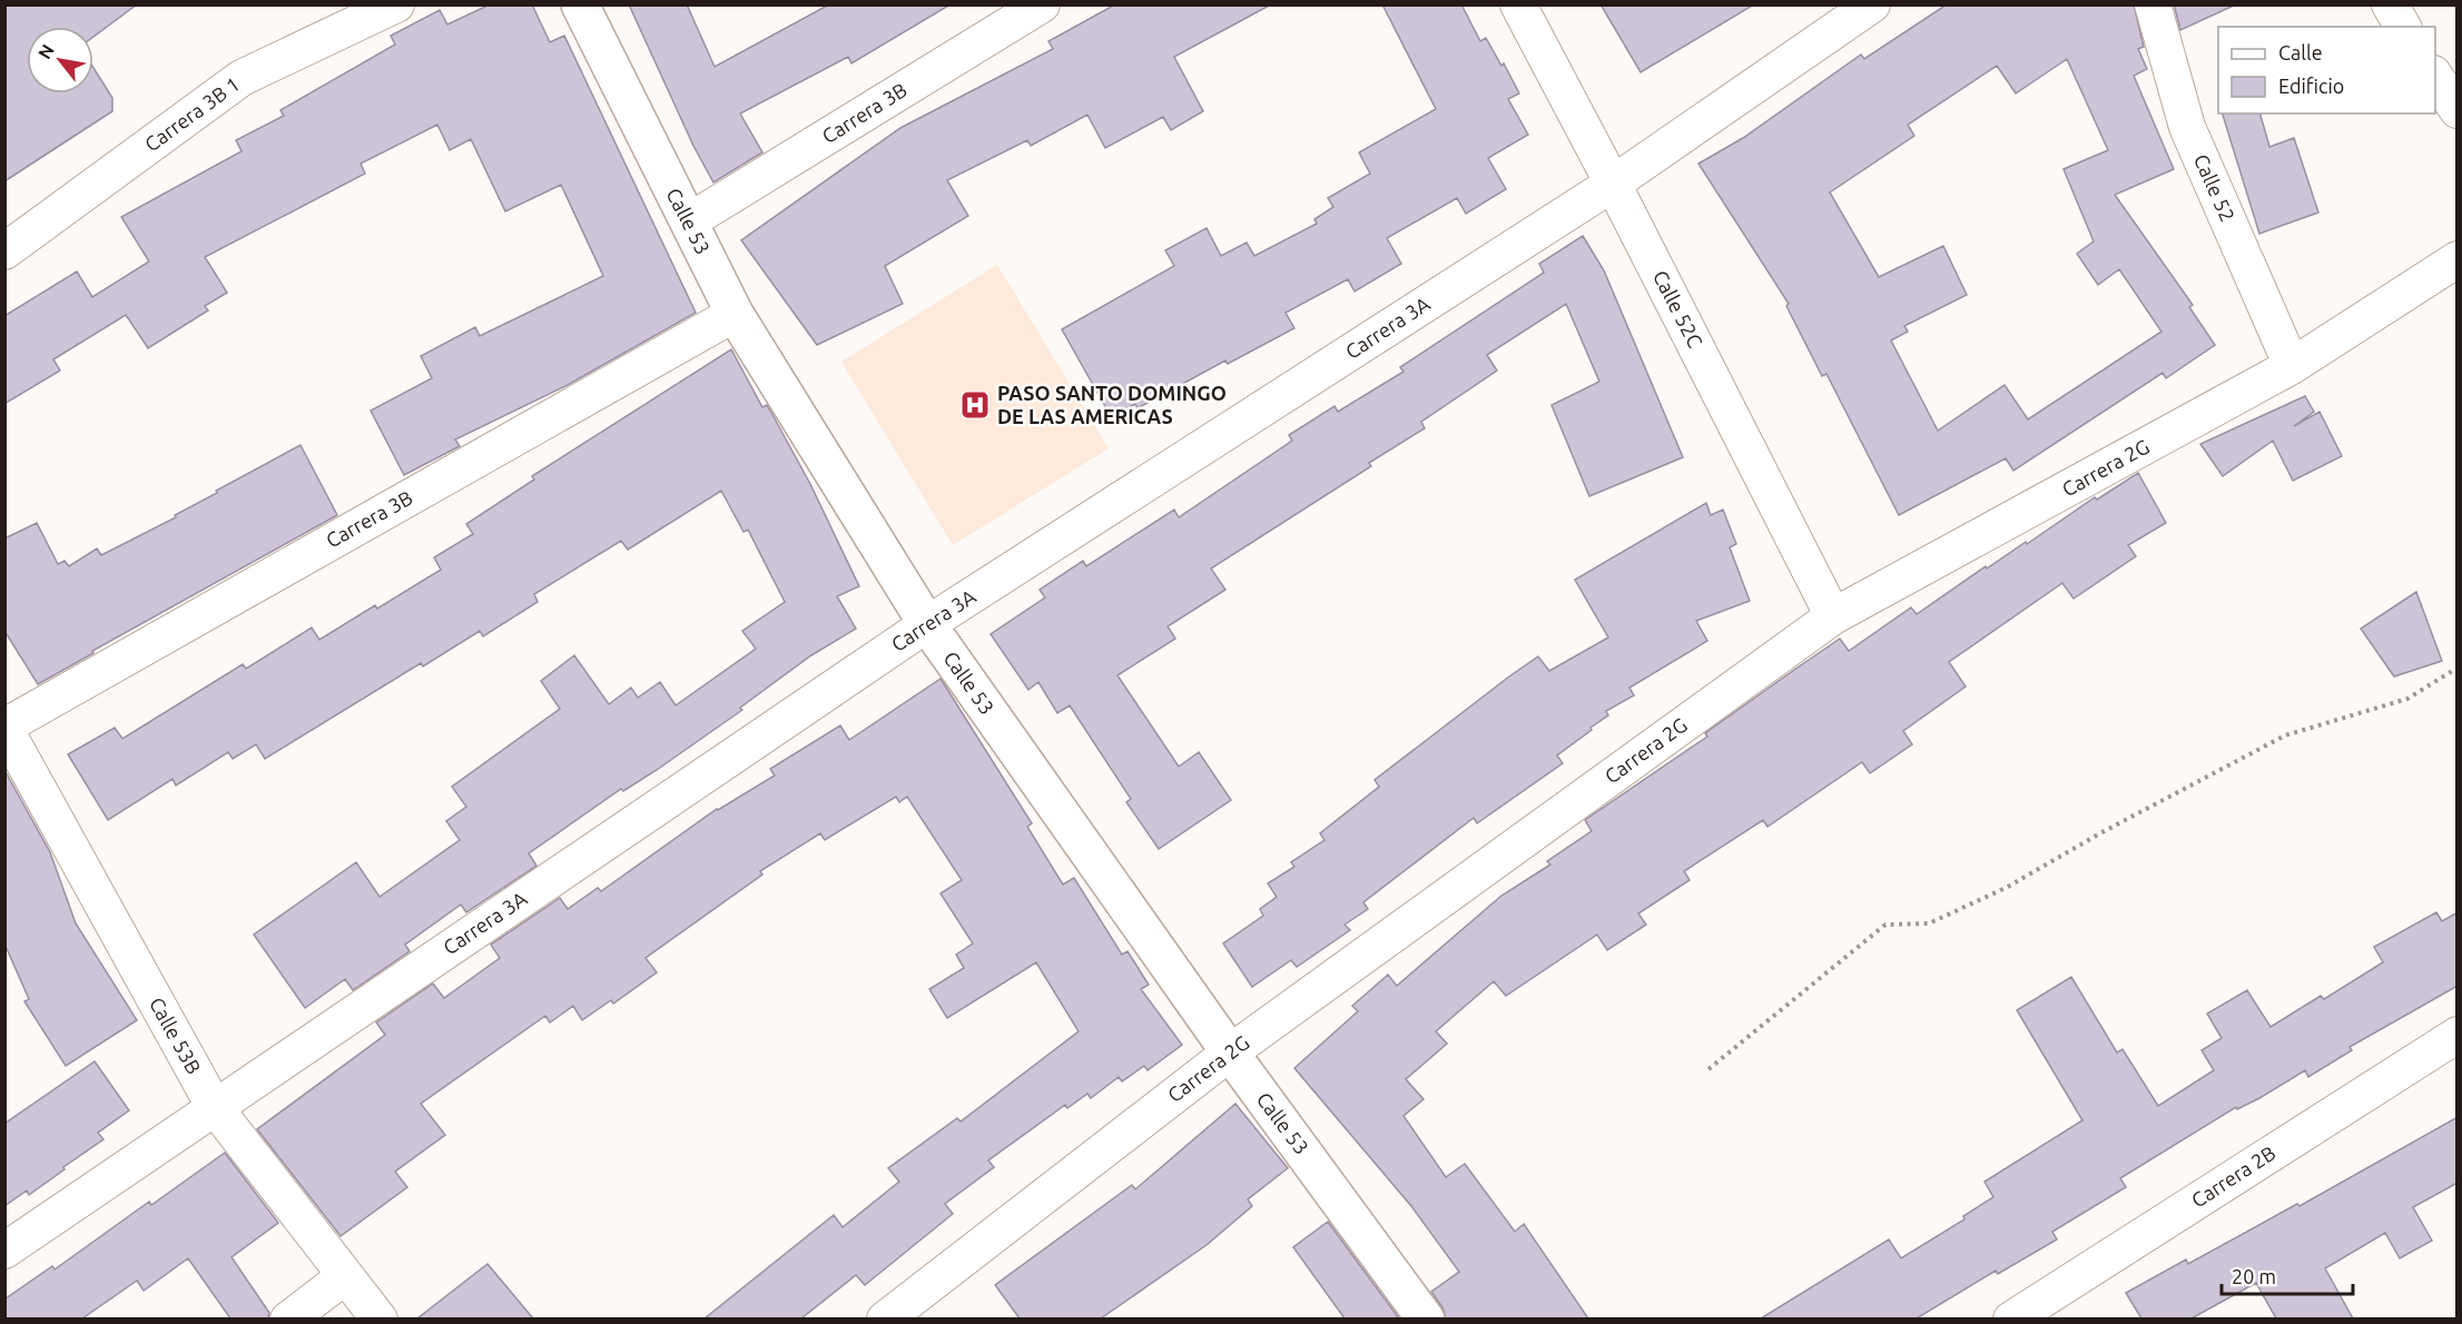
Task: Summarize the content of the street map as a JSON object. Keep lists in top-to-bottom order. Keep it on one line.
{"streets":{"street":["Carrera 3B","Carrera 3B 1","Calle 52","Calle 53","Calle 52C","Carrera 3A","Carrera 2G","Calle 53B","Carrera 2B"]},"crossings":[["Carrera 3B","Calle 53"],["Carrera 3B","Calle 53B"],["Calle 52","Carrera 2G"],["Calle 53","Carrera 3A"],["Calle 53","Carrera 2G"],["Calle 52C","Carrera 3A"],["Calle 52C","Carrera 2G"],["Carrera 3A","Calle 53B"]],"places":{"hospital":["PASO SANTO DOMINGO DE LAS AMERICAS"]},"legend":["Calle","Edificio"],"scale_bar":"20 m","north":"top left"}
